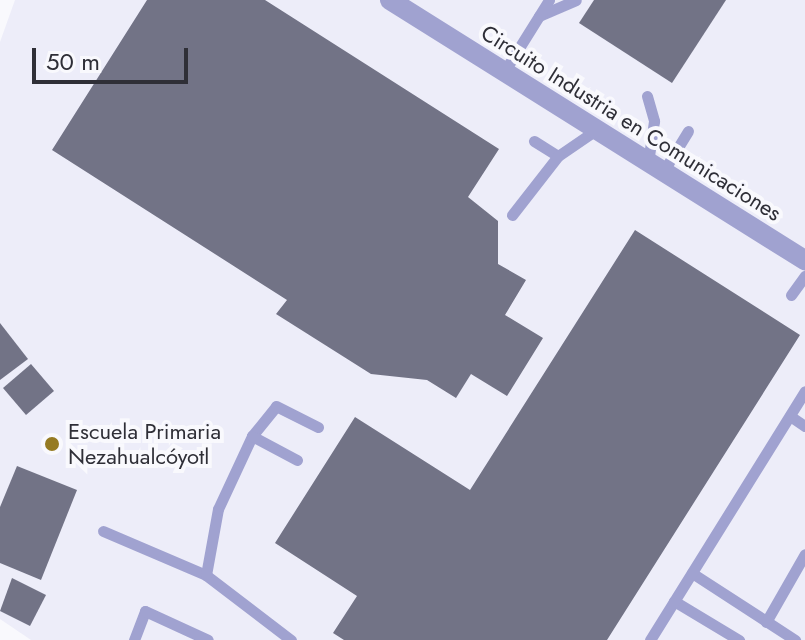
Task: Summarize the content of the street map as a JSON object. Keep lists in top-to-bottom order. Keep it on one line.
{"streets":{"street":["Circuito Industria en Comunicaciones"]},"places":["Escuela Primaria Nezahualcóyotl"],"scale_bar":"50 m"}
